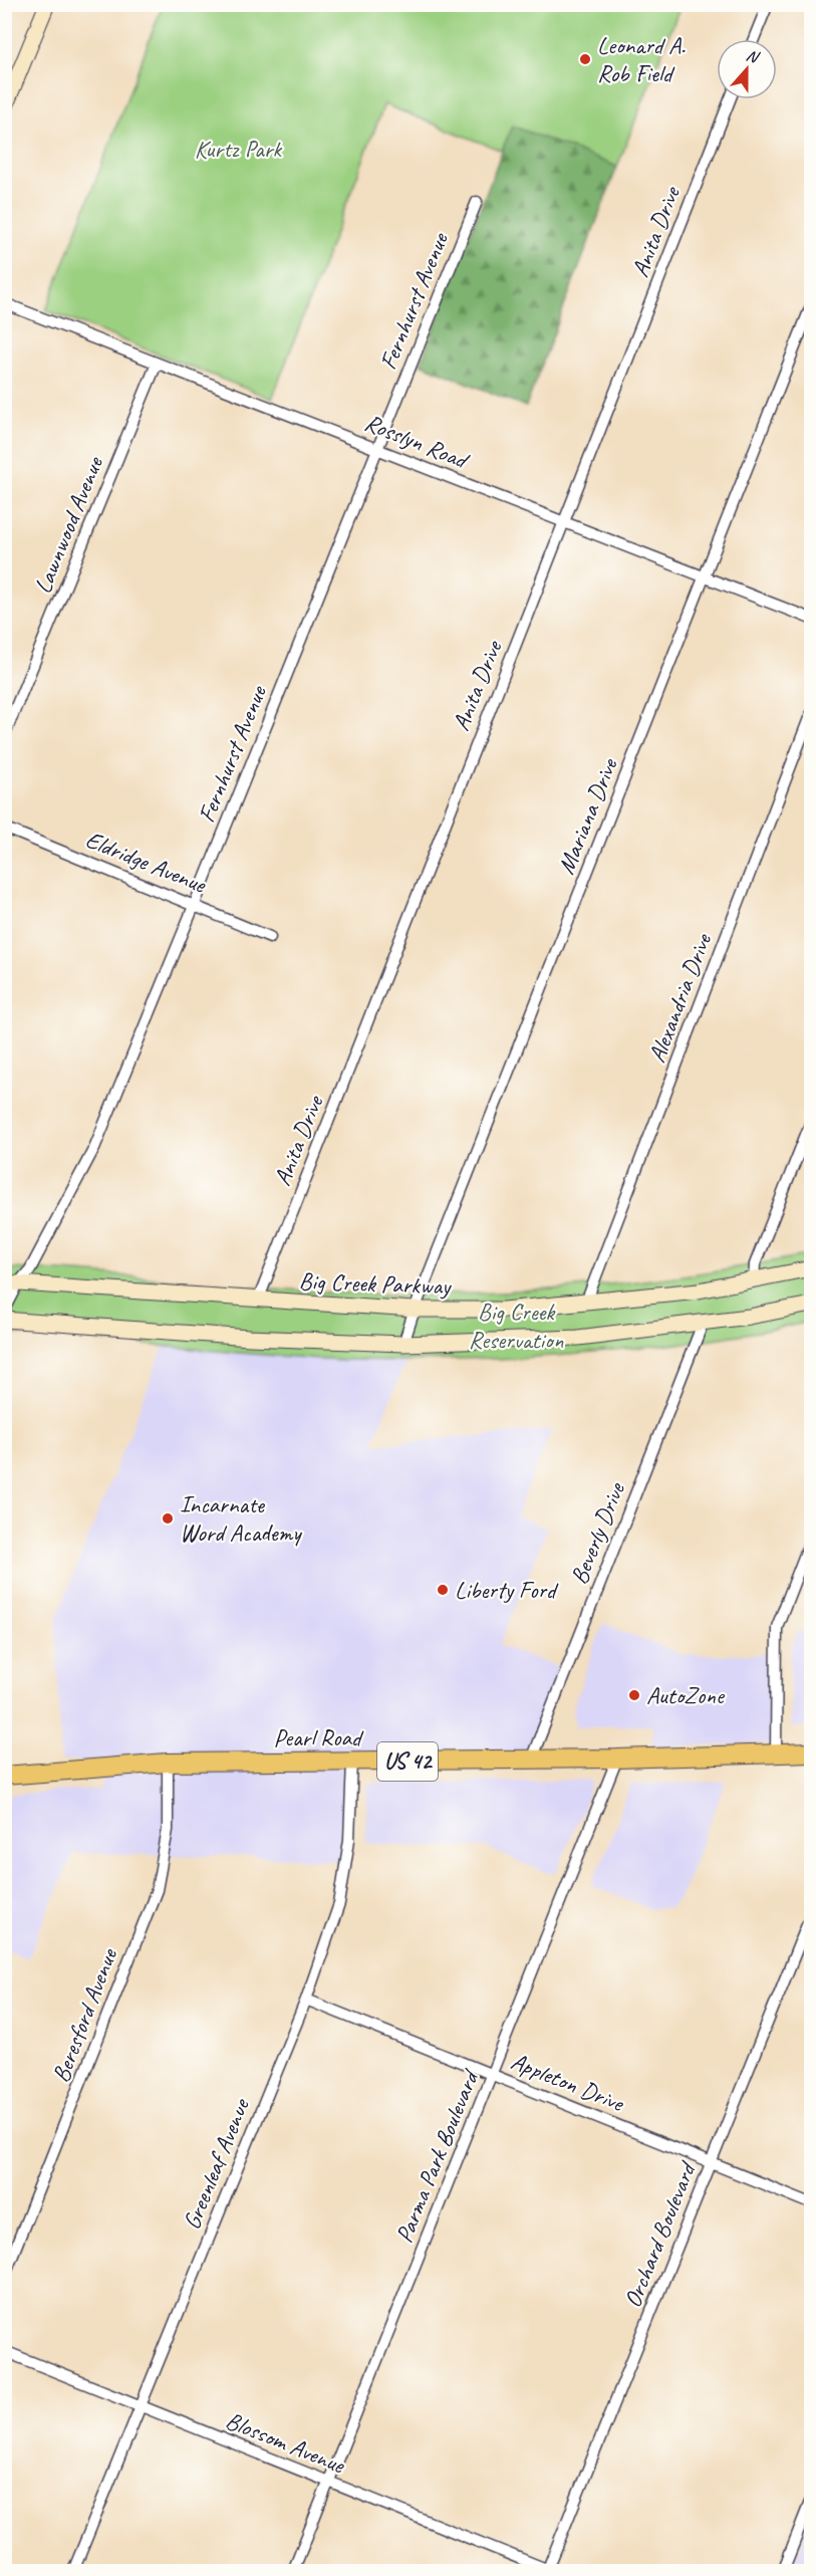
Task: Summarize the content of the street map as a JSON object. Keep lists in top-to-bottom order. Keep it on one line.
{"streets":{"main road":["Pearl Road","US 42"],"street":["Anita Drive","Fernhurst Avenue","Rosslyn Road","Lawnwood Avenue","Mariana Drive","Eldridge Avenue","Alexandria Drive","Big Creek Parkway","Beverly Drive","Beresford Avenue","Appleton Drive","Parma Park Boulevard","Greenleaf Avenue","Orchard Boulevard","Blossom Avenue"]},"crossings":[["Anita Drive","Rosslyn Road"],["Anita Drive","Big Creek Parkway"],["Fernhurst Avenue","Rosslyn Road"],["Fernhurst Avenue","Eldridge Avenue"],["Fernhurst Avenue","Big Creek Parkway"],["Rosslyn Road","Lawnwood Avenue"],["Rosslyn Road","Mariana Drive"],["Mariana Drive","Big Creek Parkway"],["Alexandria Drive","Big Creek Parkway"],["Beverly Drive","Pearl Road"],["Pearl Road","Beresford Avenue"],["Pearl Road","Parma Park Boulevard"],["Pearl Road","Greenleaf Avenue"],["Appleton Drive","Parma Park Boulevard"],["Appleton Drive","Greenleaf Avenue"],["Appleton Drive","Orchard Boulevard"],["Parma Park Boulevard","Blossom Avenue"],["Greenleaf Avenue","Blossom Avenue"],["Orchard Boulevard","Blossom Avenue"]],"parks":["Kurtz Park","Big Creek Reservation"],"places":["Leonard A. Rob Field","Incarnate Word Academy","Liberty Ford","AutoZone"],"north":"top"}
